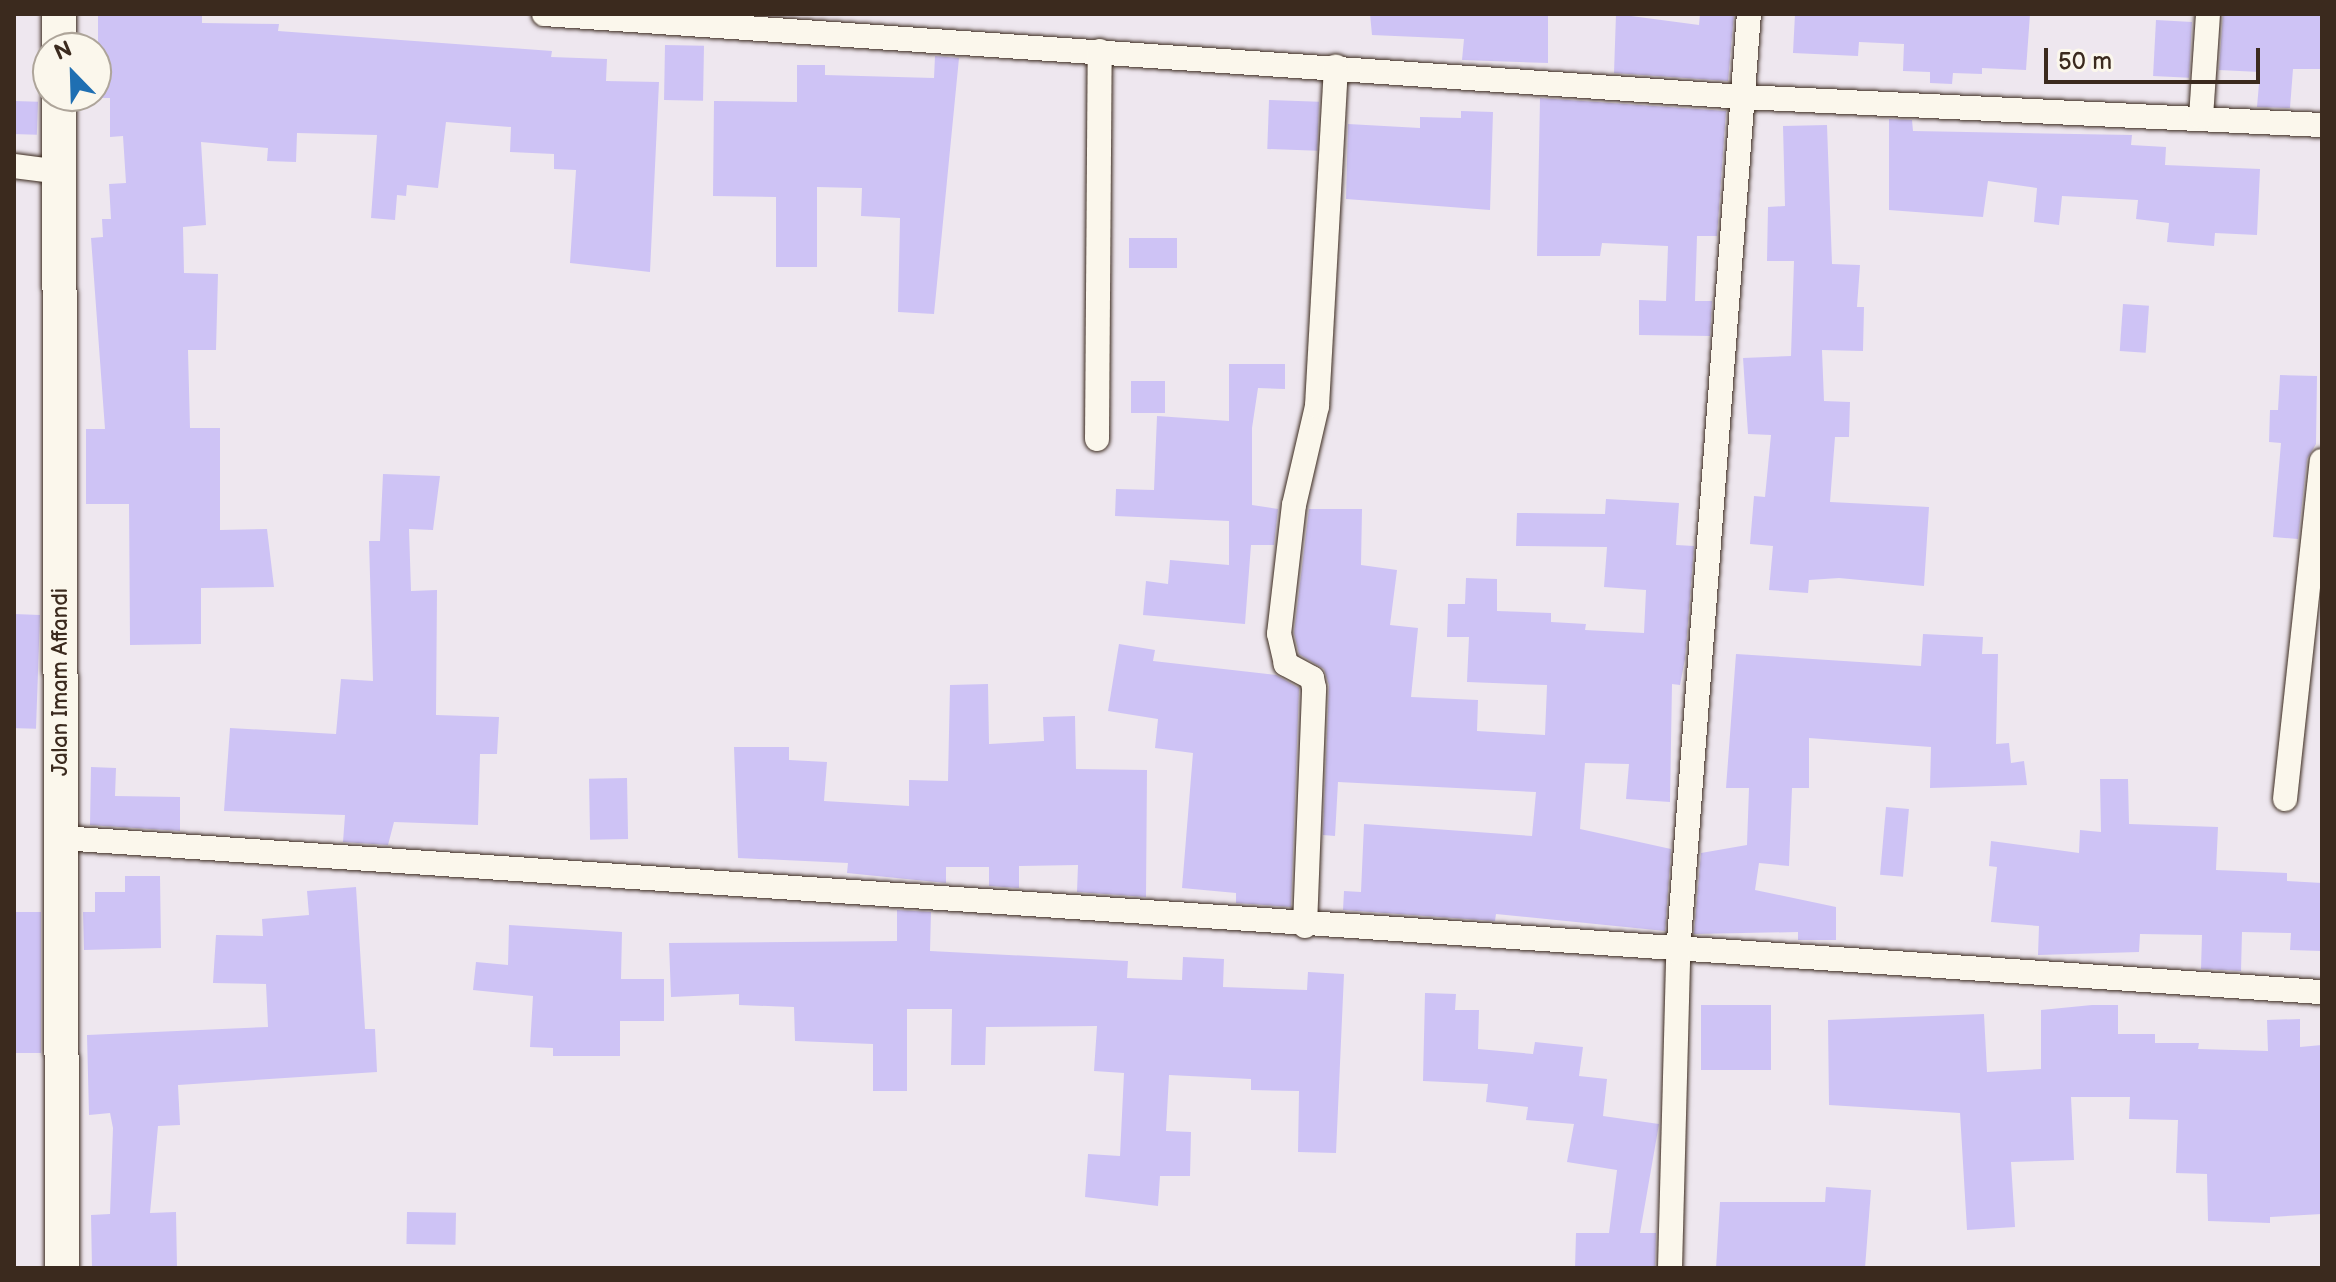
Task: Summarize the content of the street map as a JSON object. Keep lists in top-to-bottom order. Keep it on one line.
{"streets":{"street":["Jalan Imam Affandi"]},"scale_bar":"50 m","north":"top left"}
